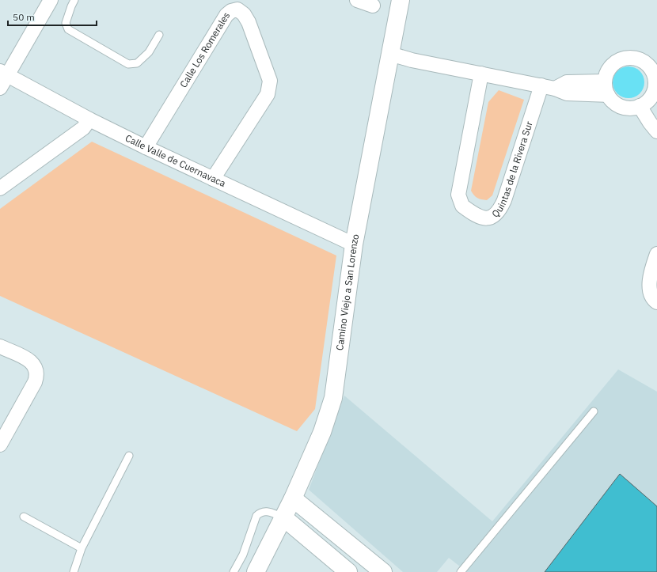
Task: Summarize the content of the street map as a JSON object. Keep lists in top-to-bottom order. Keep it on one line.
{"streets":{"street":["Calle Los Romerales","Calle Valle de Cuernavaca","Quintas de la Rivera Sur","Camino Viejo a San Lorenzo"]},"crossings":[["Calle Los Romerales","Calle Valle de Cuernavaca"],["Calle Valle de Cuernavaca","Camino Viejo a San Lorenzo"]],"scale_bar":"50 m"}
